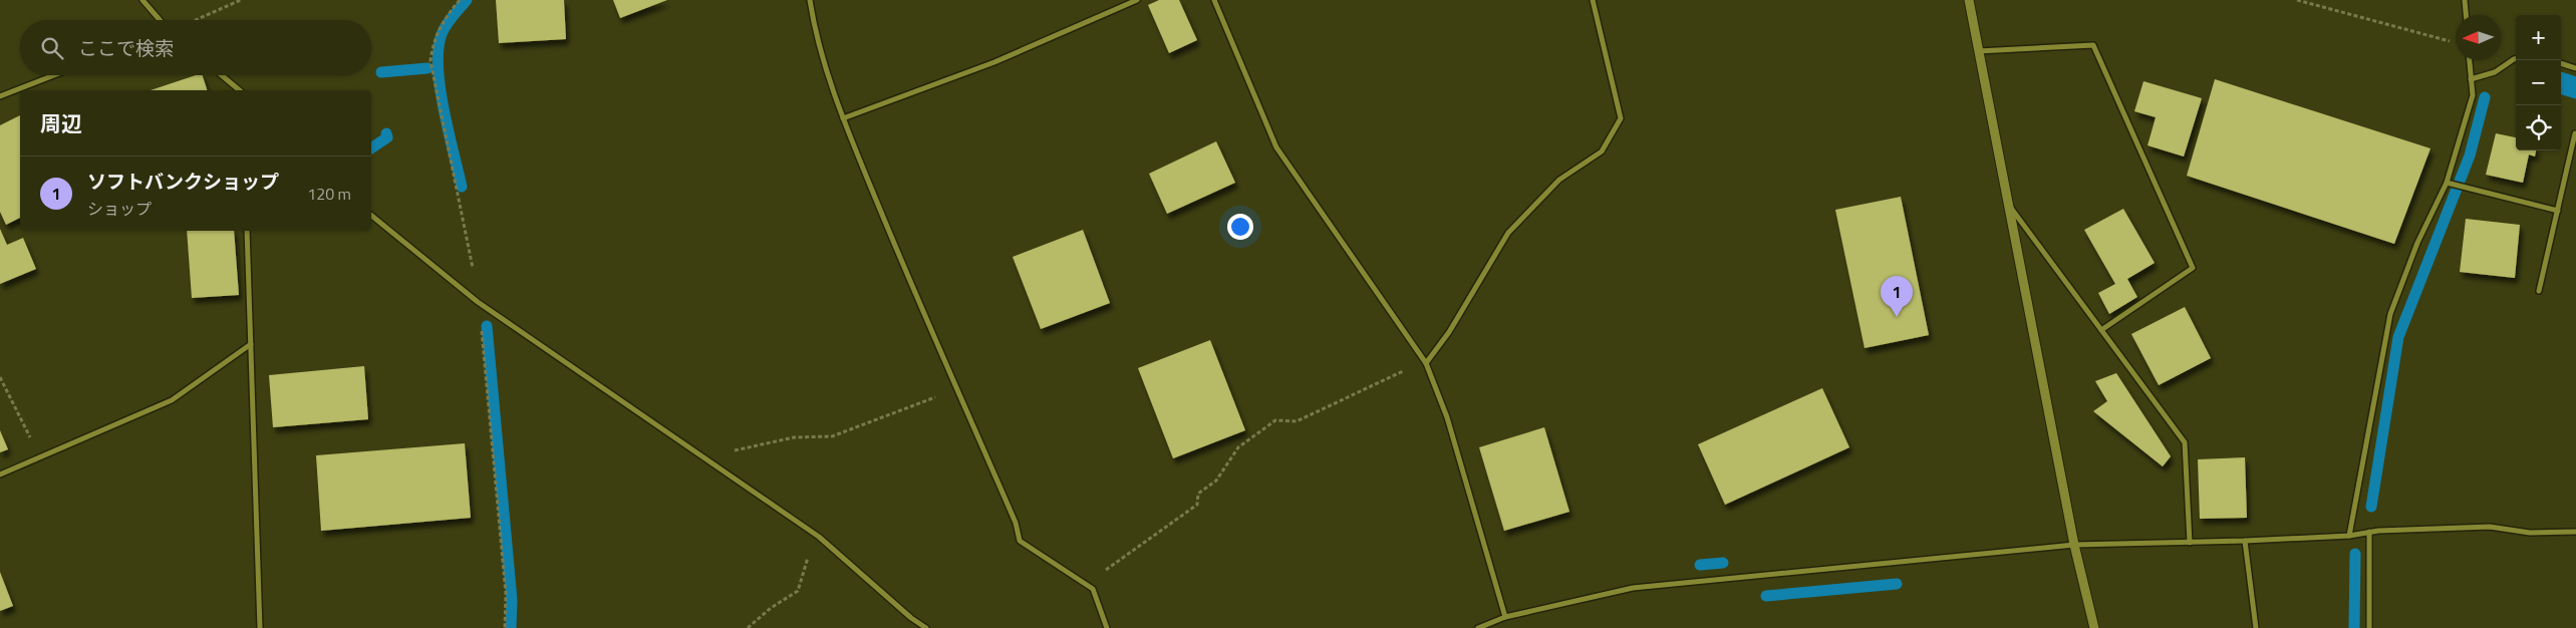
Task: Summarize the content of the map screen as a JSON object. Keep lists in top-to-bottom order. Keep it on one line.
{"north":"left","page":{"map_buttons":["+","−"],"search":"ここで検索","heading":"周辺","list":[{"mark":"1","name":"ソフトバンクショップ","note":"ショップ","value":"120 m"}],"pins":"1"}}
